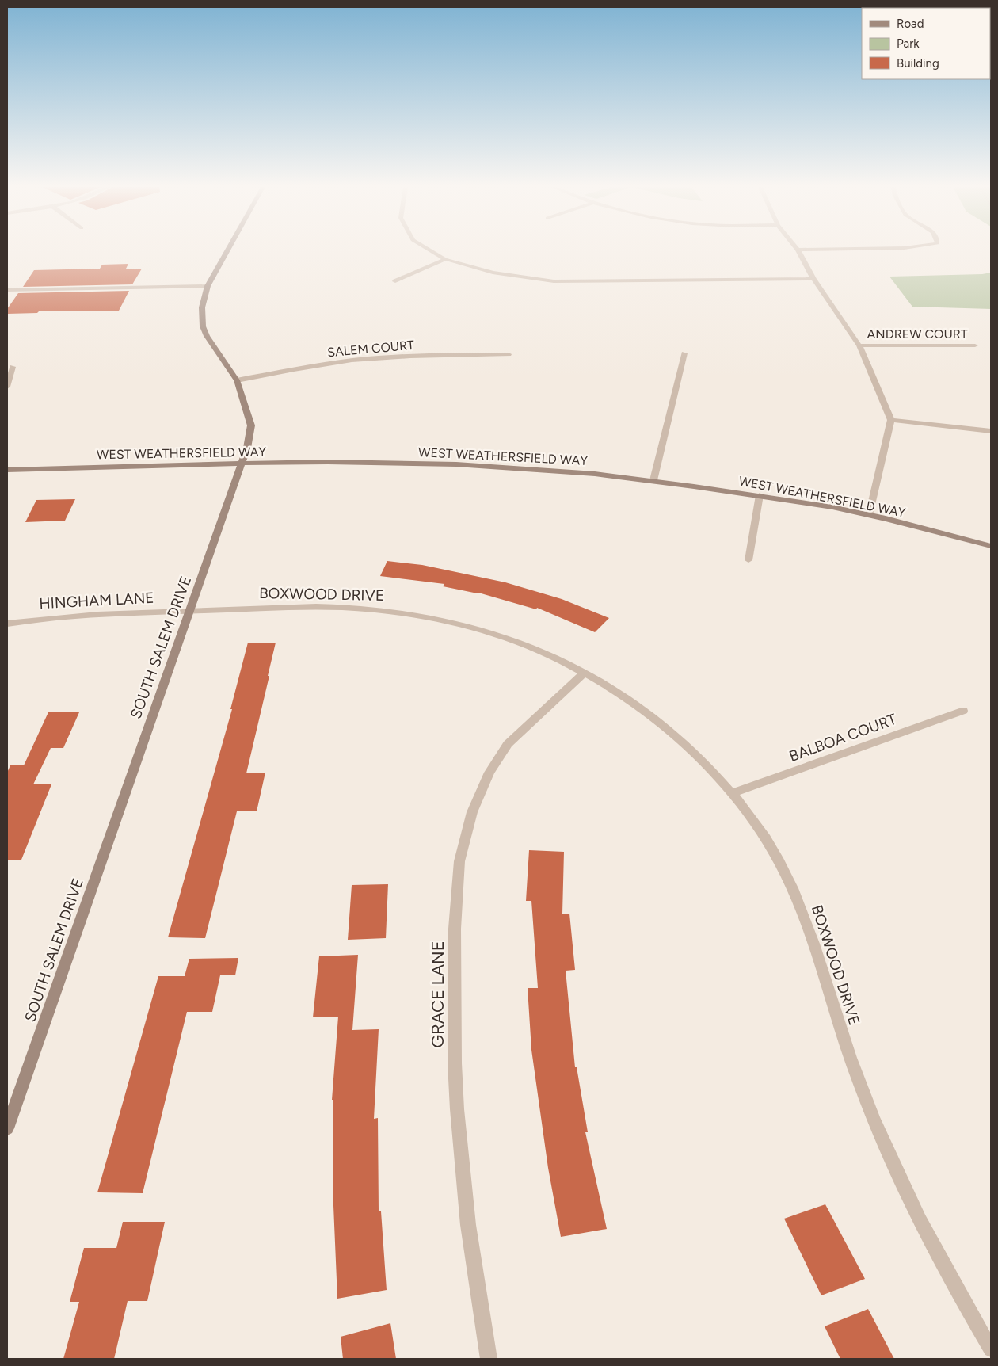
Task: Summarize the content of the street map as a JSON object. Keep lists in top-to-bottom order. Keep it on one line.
{"streets":{"street":["ANDREW COURT","SALEM COURT","WEST WEATHERSFIELD WAY","BOXWOOD DRIVE","HINGHAM LANE","SOUTH SALEM DRIVE","BALBOA COURT","GRACE LANE"]},"crossings":[["SALEM COURT","SOUTH SALEM DRIVE"],["WEST WEATHERSFIELD WAY","SOUTH SALEM DRIVE"],["BOXWOOD DRIVE","HINGHAM LANE"],["BOXWOOD DRIVE","SOUTH SALEM DRIVE"],["BOXWOOD DRIVE","BALBOA COURT"],["BOXWOOD DRIVE","GRACE LANE"],["HINGHAM LANE","SOUTH SALEM DRIVE"]],"legend":["Road","Park","Building"]}
